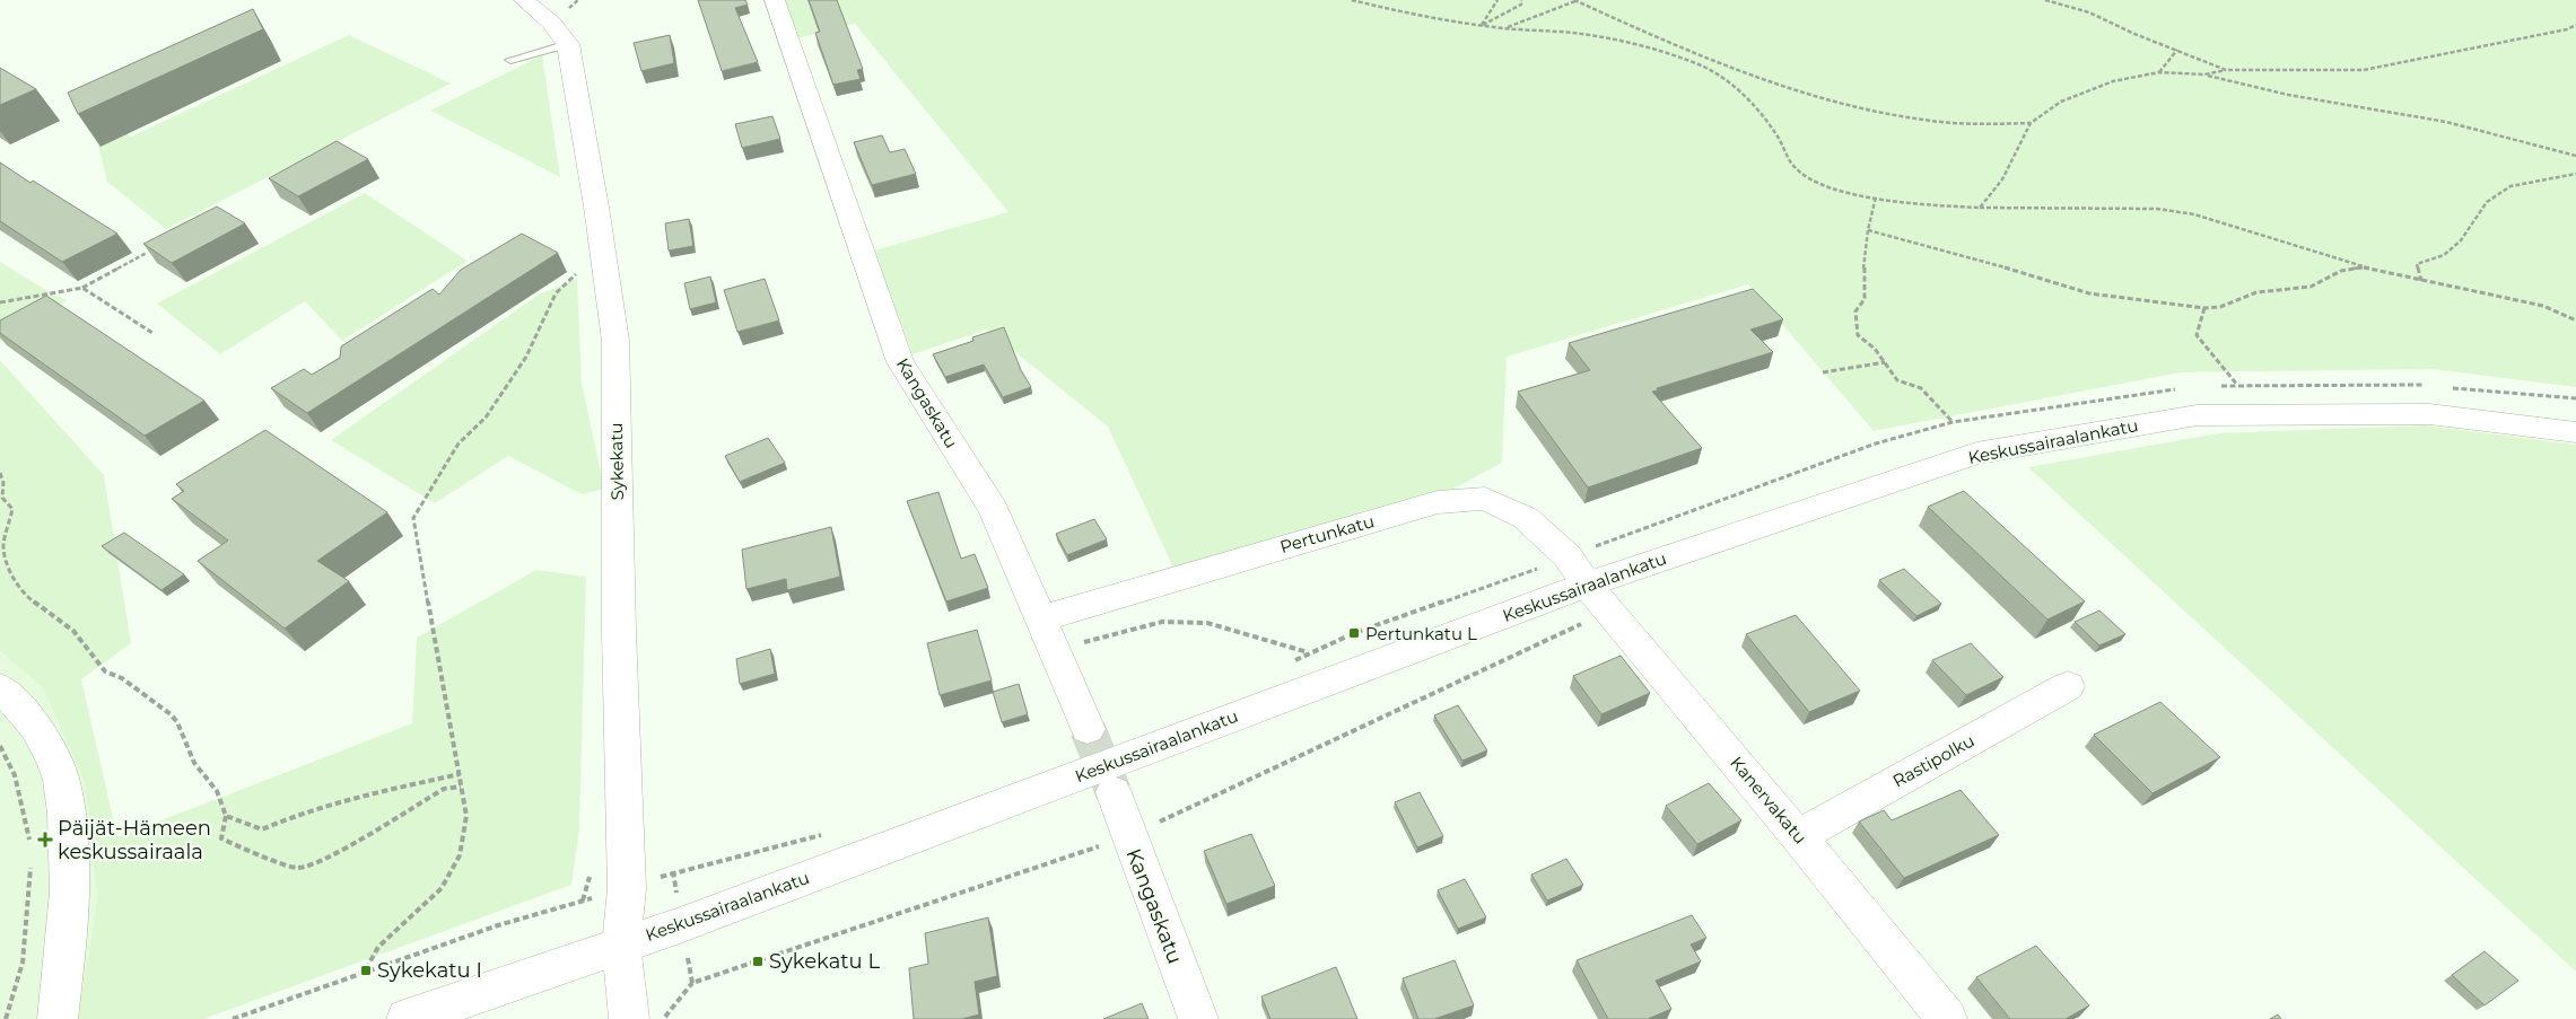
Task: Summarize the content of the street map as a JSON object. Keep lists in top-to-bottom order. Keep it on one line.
{"streets":{"street":["Kangaskatu","Keskussairaalankatu","Sykekatu","Pertunkatu","Rastipolku","Kanervakatu"]},"crossings":[["Kangaskatu","Pertunkatu"],["Keskussairaalankatu","Sykekatu"],["Keskussairaalankatu","Pertunkatu"],["Keskussairaalankatu","Kanervakatu"],["Pertunkatu","Kanervakatu"],["Rastipolku","Kanervakatu"]],"places":{"transit":["Pertunkatu L","Sykekatu L","Sykekatu I"],"health":["Päijät-Hämeen keskussairaala"]}}
